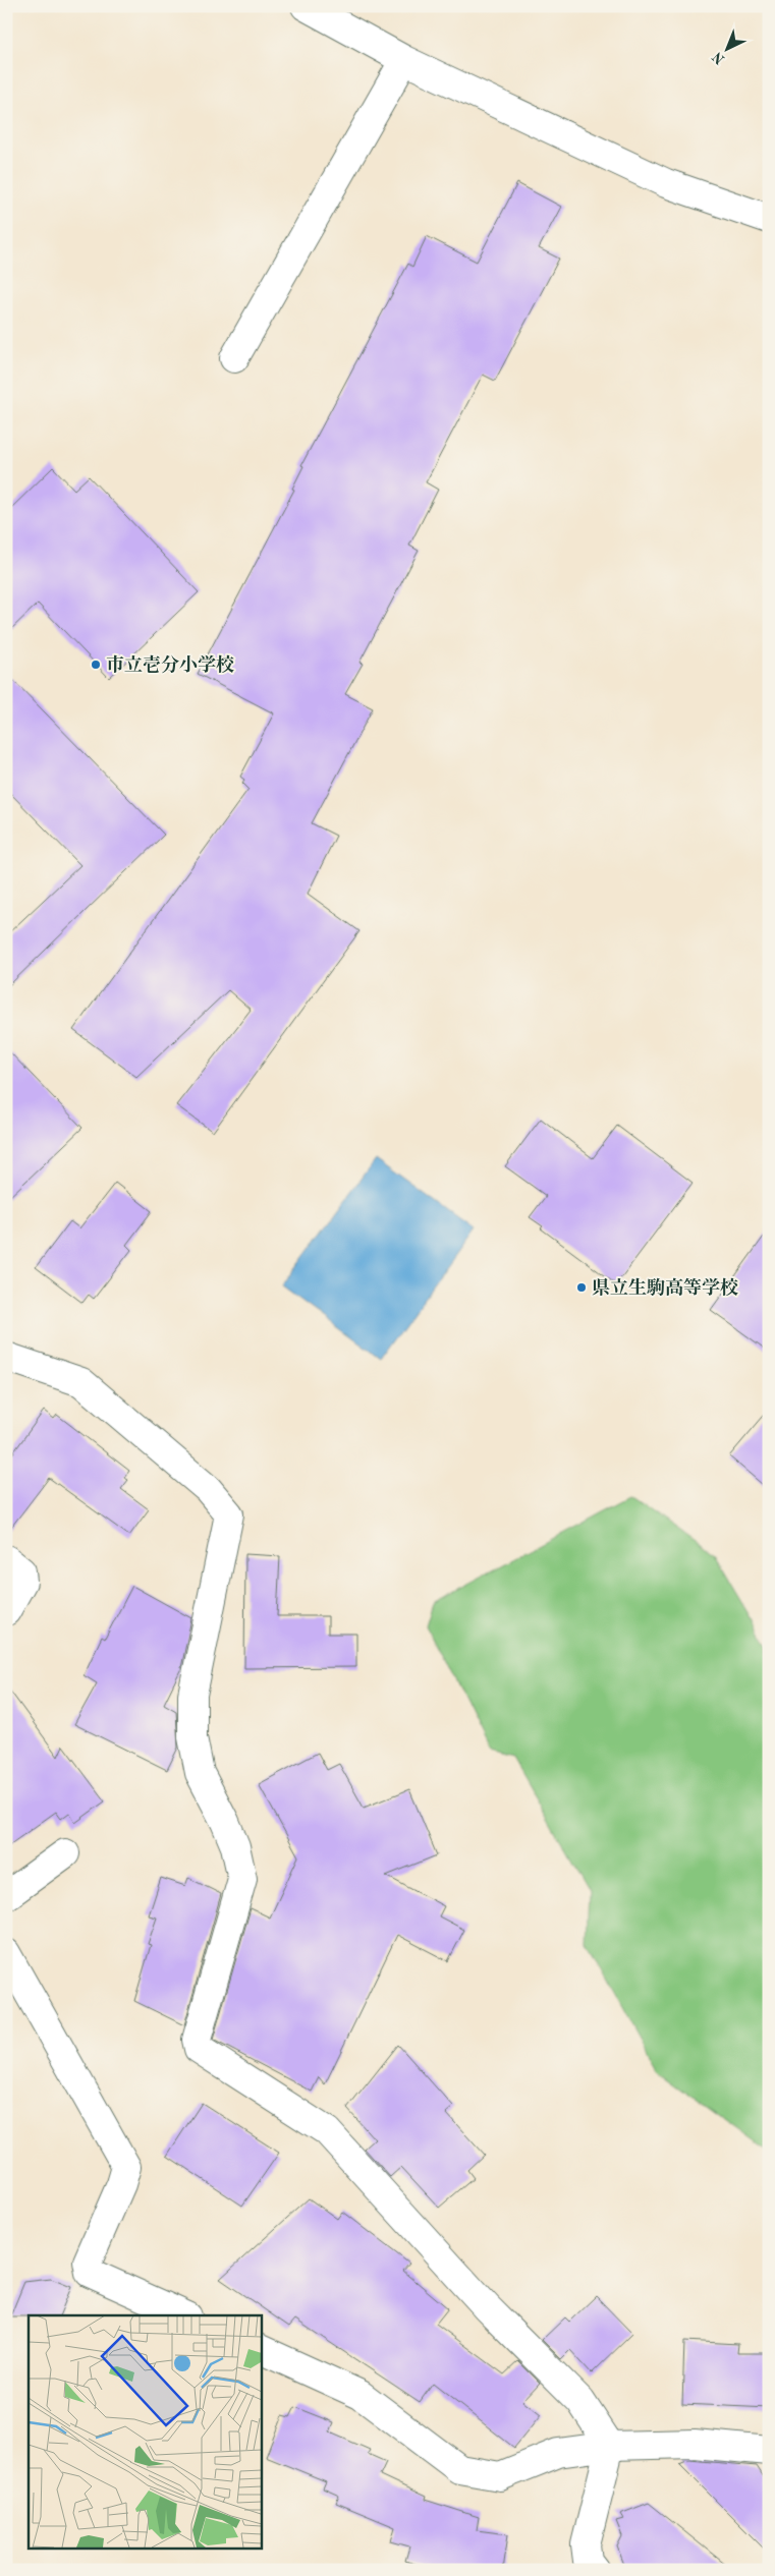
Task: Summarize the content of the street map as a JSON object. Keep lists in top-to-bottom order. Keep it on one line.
{"places":["市立壱分小学校","県立生駒高等学校"],"north":"bottom left"}
